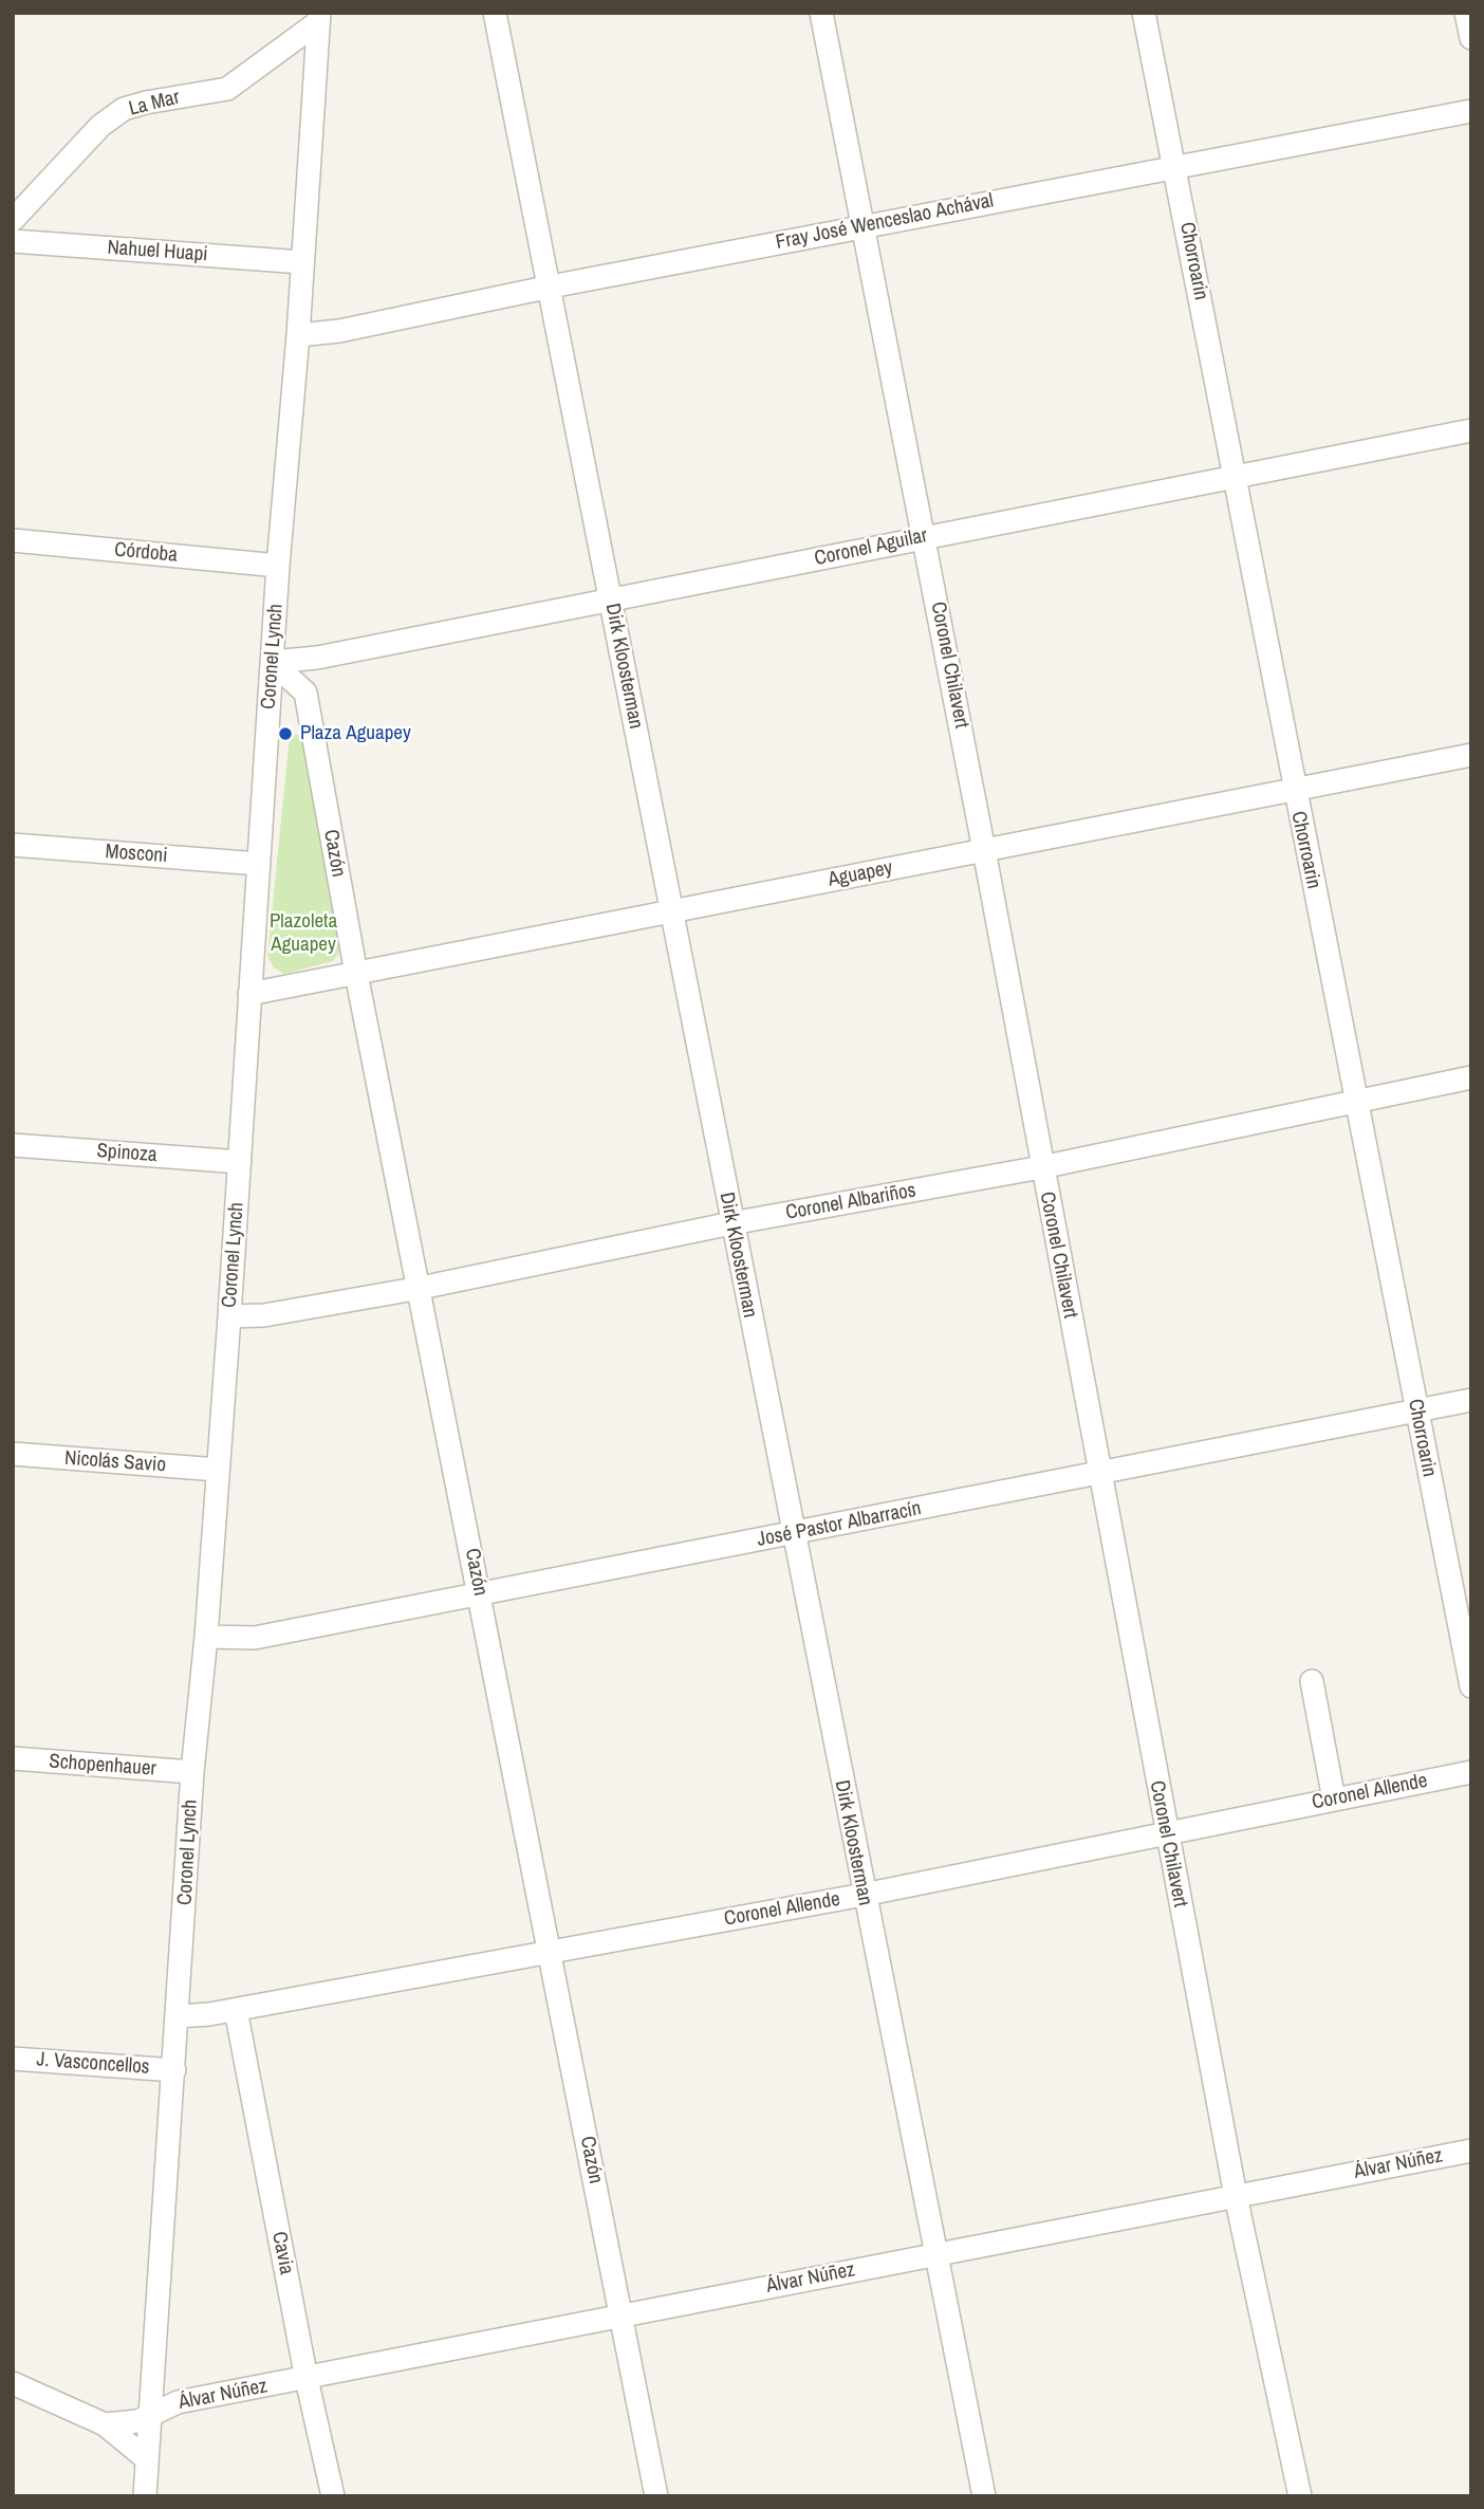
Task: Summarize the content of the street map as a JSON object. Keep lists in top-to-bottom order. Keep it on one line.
{"streets":{"street":["La Mar","Fray José Wenceslao Achával","Nahuel Huapi","Chorroarin","Coronel Aguilar","Córdoba","Coronel Lynch","Coronel Chilavert","Dirk Kloosterman","Cazón","Mosconi","Aguapey","Spinoza","Coronel Albariños","Nicolás Savio","José Pastor Albarracín","Schopenhauer","Coronel Allende","J. Vasconcellos","Álvar Núñez","Cavia"]},"crossings":[["La Mar","Coronel Lynch"],["Fray José Wenceslao Achával","Chorroarin"],["Fray José Wenceslao Achával","Coronel Lynch"],["Fray José Wenceslao Achával","Coronel Chilavert"],["Fray José Wenceslao Achával","Dirk Kloosterman"],["Nahuel Huapi","Coronel Lynch"],["Chorroarin","Coronel Aguilar"],["Chorroarin","Aguapey"],["Chorroarin","Coronel Albariños"],["Chorroarin","José Pastor Albarracín"],["Coronel Aguilar","Coronel Lynch"],["Coronel Aguilar","Coronel Chilavert"],["Coronel Aguilar","Dirk Kloosterman"],["Coronel Aguilar","Cazón"],["Córdoba","Coronel Lynch"],["Coronel Lynch","Cazón"],["Coronel Lynch","Mosconi"],["Coronel Lynch","Aguapey"],["Coronel Lynch","Spinoza"],["Coronel Lynch","Coronel Albariños"],["Coronel Lynch","Nicolás Savio"],["Coronel Lynch","José Pastor Albarracín"],["Coronel Lynch","Schopenhauer"],["Coronel Lynch","Coronel Allende"],["Coronel Lynch","J. Vasconcellos"],["Coronel Lynch","Álvar Núñez"],["Coronel Chilavert","Aguapey"],["Coronel Chilavert","Coronel Albariños"],["Coronel Chilavert","José Pastor Albarracín"],["Coronel Chilavert","Coronel Allende"],["Coronel Chilavert","Álvar Núñez"],["Dirk Kloosterman","Aguapey"],["Dirk Kloosterman","Coronel Albariños"],["Dirk Kloosterman","José Pastor Albarracín"],["Dirk Kloosterman","Coronel Allende"],["Dirk Kloosterman","Álvar Núñez"],["Cazón","Aguapey"],["Cazón","Coronel Albariños"],["Cazón","José Pastor Albarracín"],["Cazón","Coronel Allende"],["Cazón","Álvar Núñez"],["Coronel Allende","Cavia"],["Álvar Núñez","Cavia"]],"parks":["Plazoleta Aguapey"],"places":["Plaza Aguapey"]}
